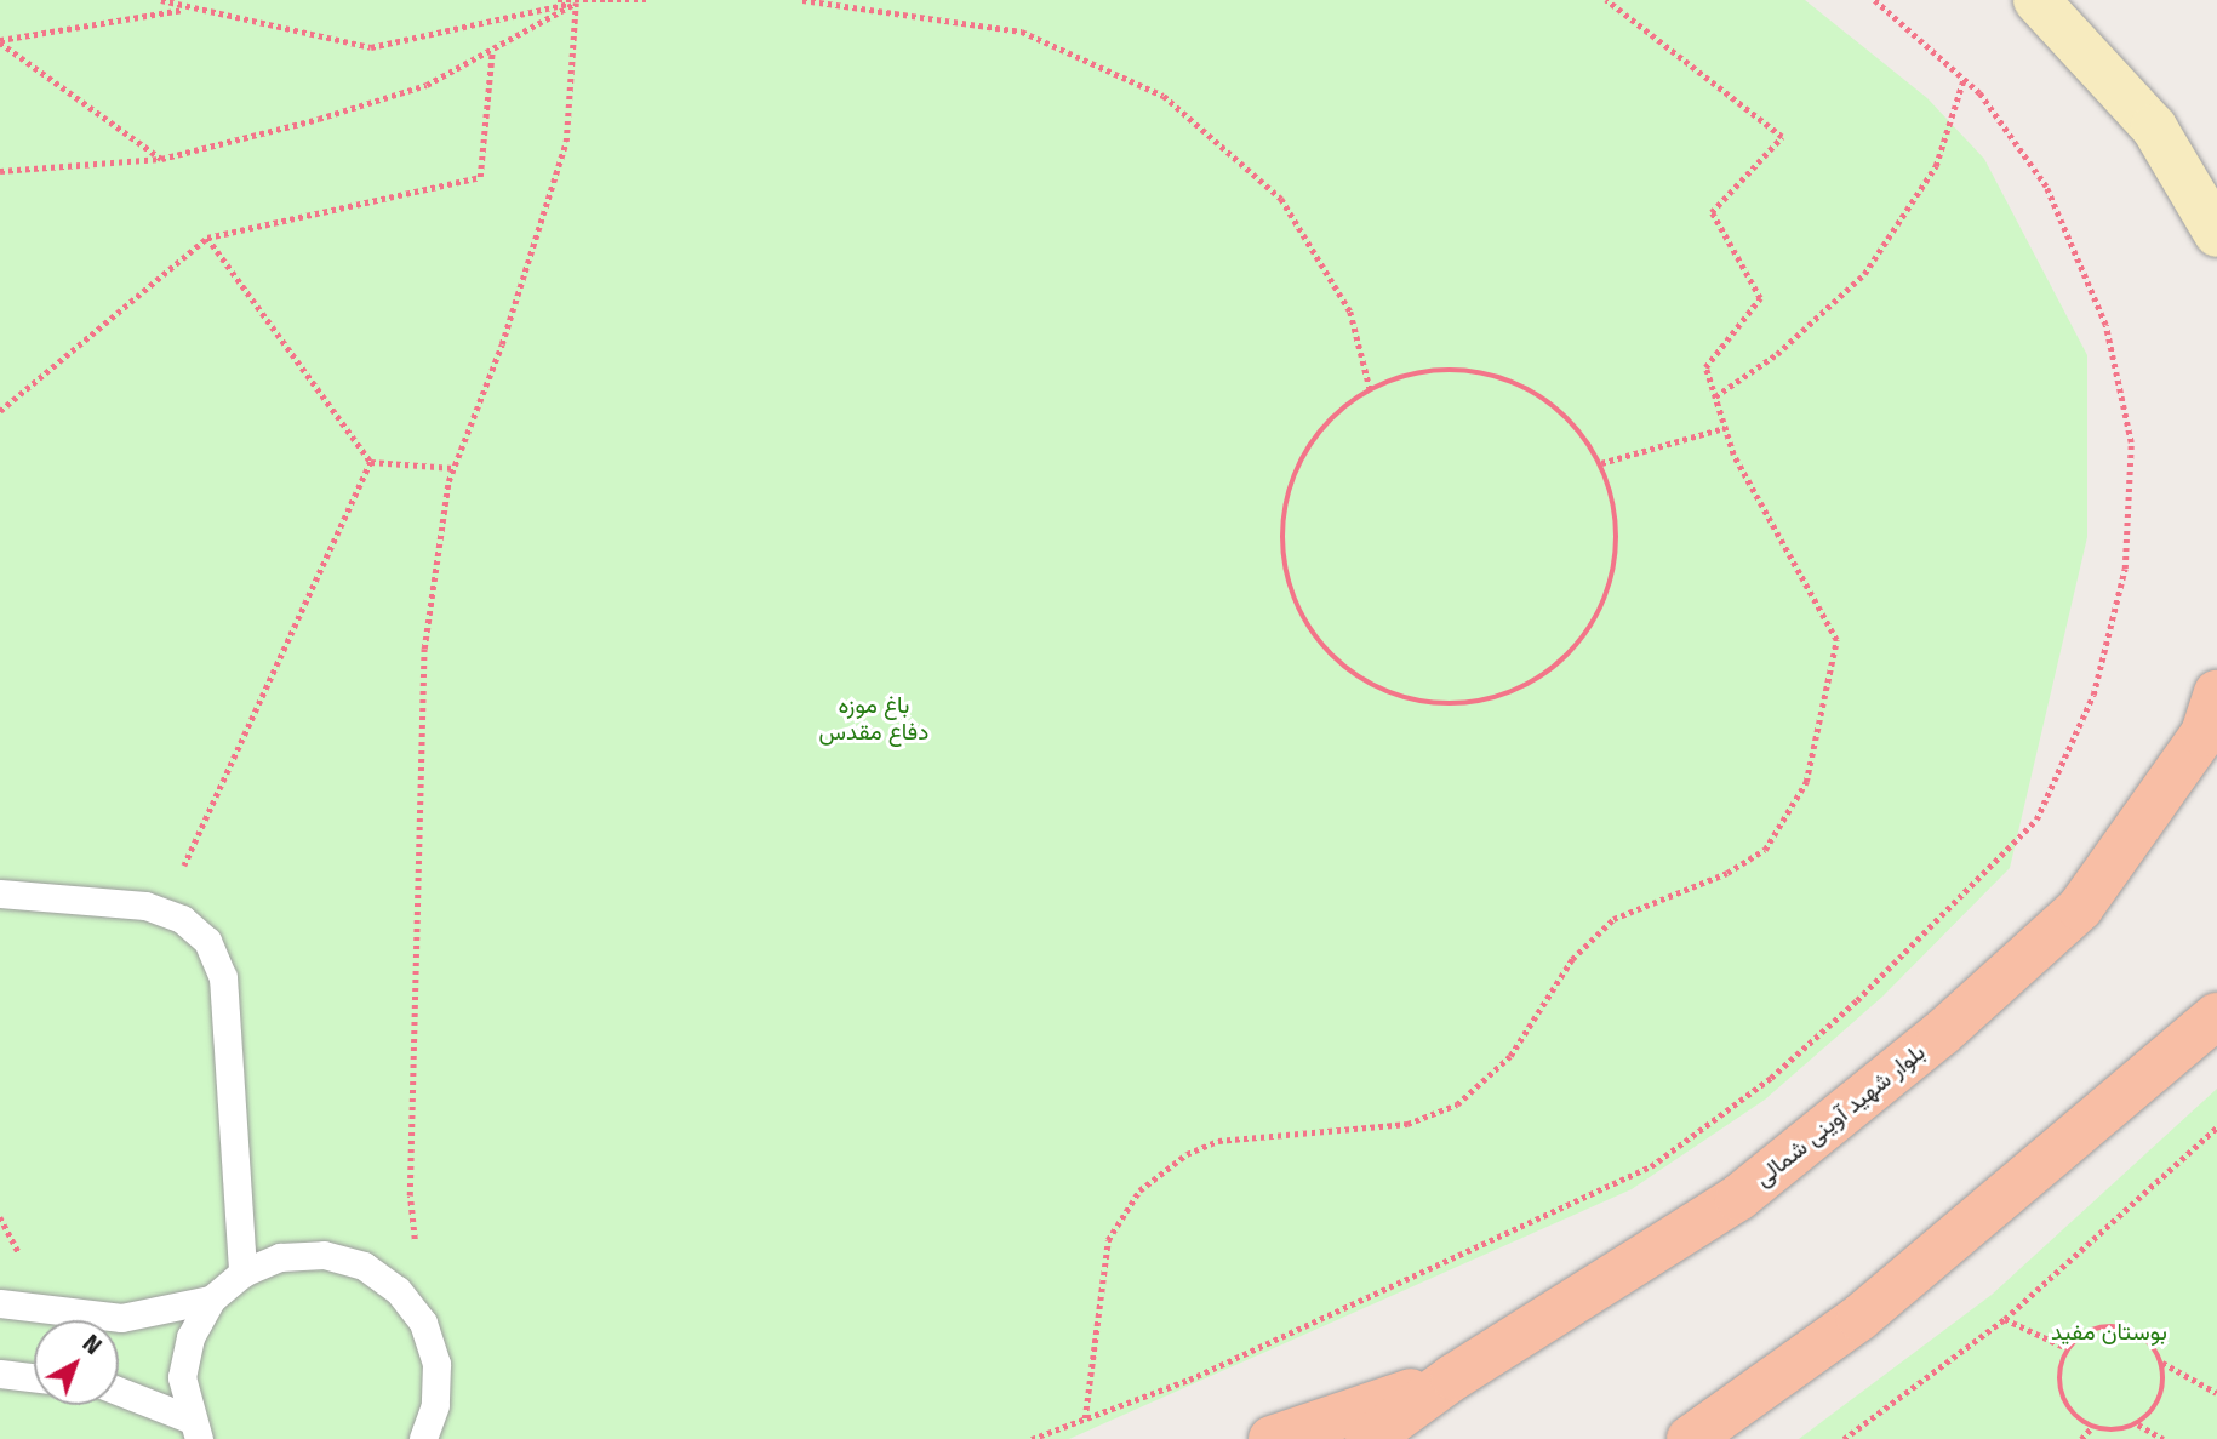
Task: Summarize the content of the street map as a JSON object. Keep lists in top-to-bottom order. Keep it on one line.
{"streets":{"main road":["بلوار شهید آوینی شمالی"]},"parks":["باغ موزه دفاع مقدس","بوستان مفید"],"north":"top right"}
